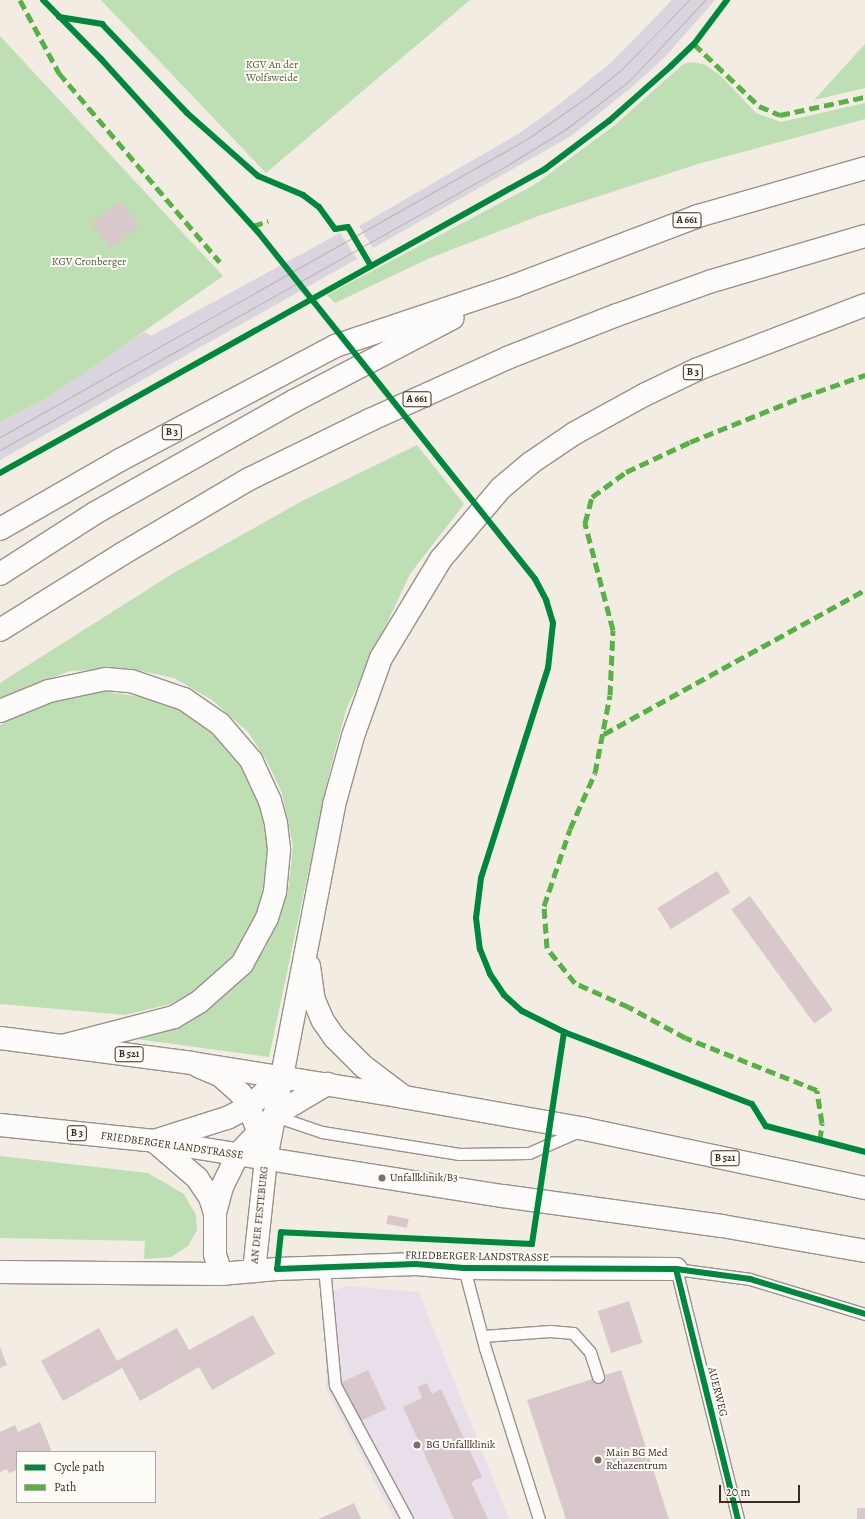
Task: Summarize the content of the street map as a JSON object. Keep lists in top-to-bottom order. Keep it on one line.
{"streets":{"main road":["A 661","B 3","B 521","FRIEDBERGER LANDSTRASSE","AN DER FESTEBURG"],"lane":["AUERWEG"]},"crossings":[["A 661","B 3"],["B 3","B 521"],["B 3","FRIEDBERGER LANDSTRASSE"],["FRIEDBERGER LANDSTRASSE","AN DER FESTEBURG"],["FRIEDBERGER LANDSTRASSE","AUERWEG"]],"parks":["KGV An der Wolfsweide","KGV Cronberger"],"places":["Unfallklinik/B3","BG Unfallklinik","Main BG Med Rehazentrum"],"legend":["Cycle path","Path"],"scale_bar":"20 m"}
